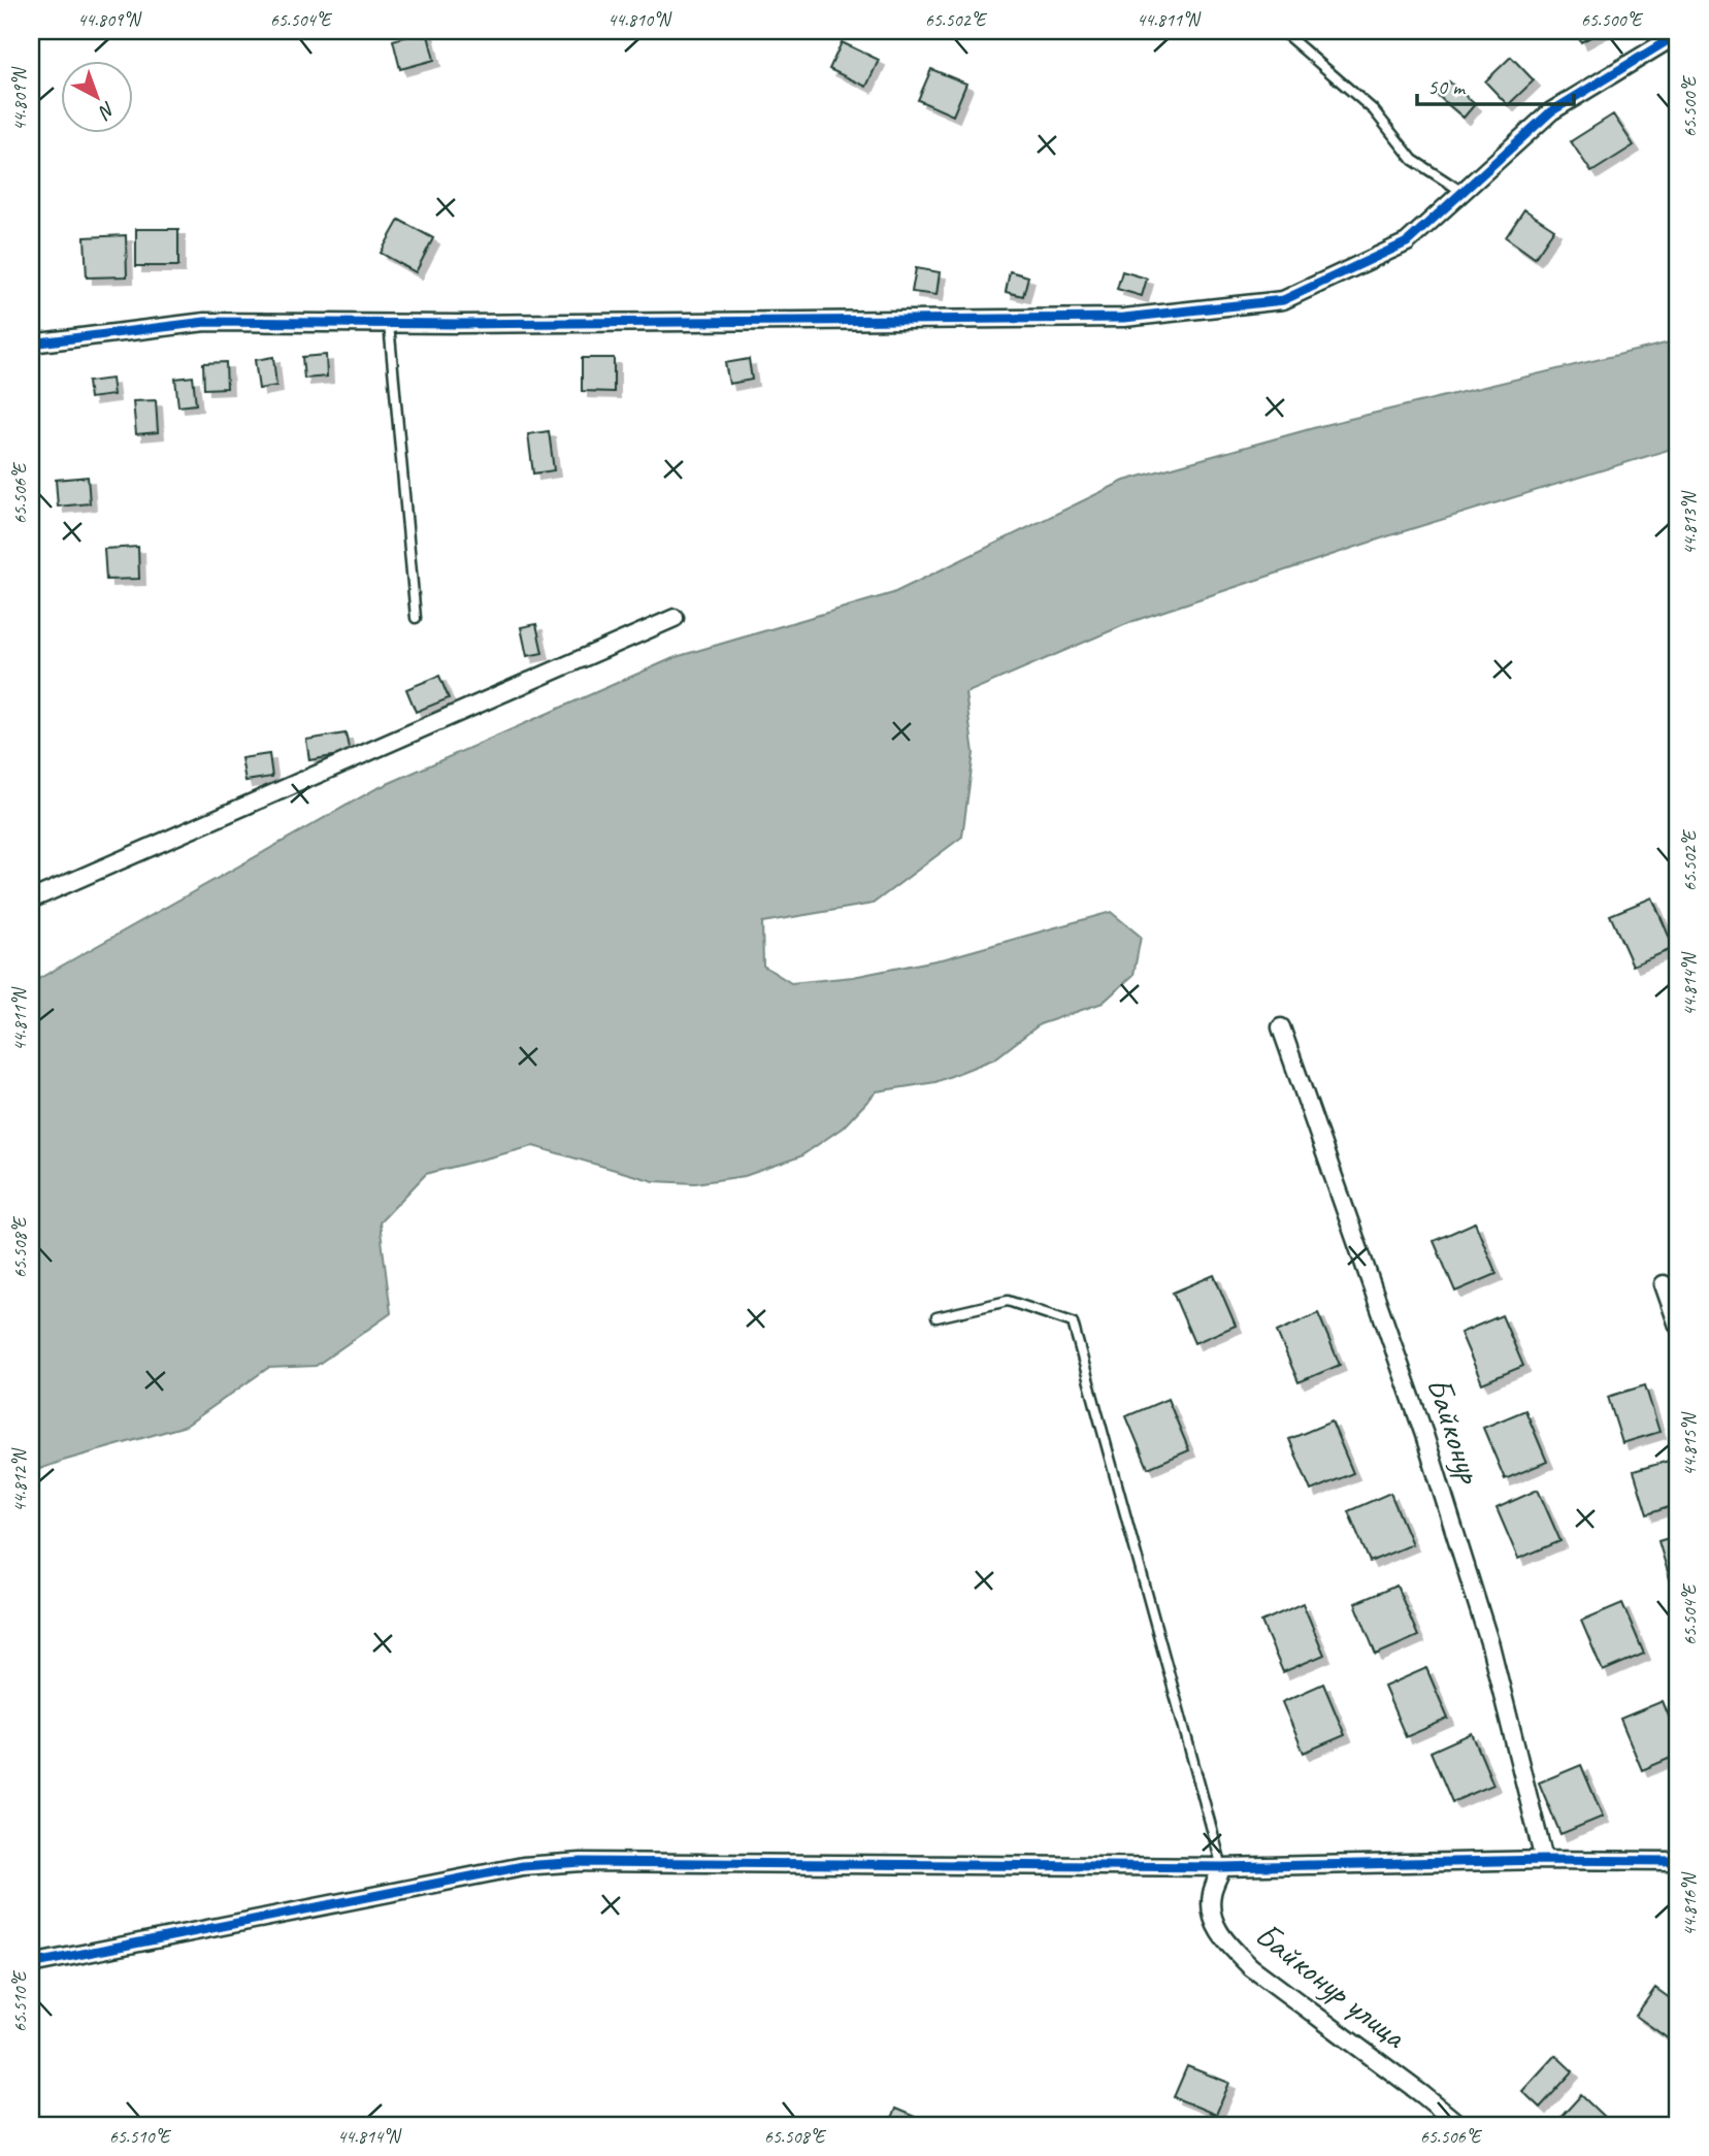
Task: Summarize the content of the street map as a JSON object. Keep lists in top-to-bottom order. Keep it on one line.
{"streets":{"street":["Байконур","Байконур улица"]},"scale_bar":"50 m","north":"bottom right","coordinates":["44.809°N","65.504°E","44.810°N","65.502°E","44.811°N","65.500°E","65.506°E","44.813°N","44.814°N","65.508°E","44.815°N","44.812°N","44.816°N","65.510°E"]}
